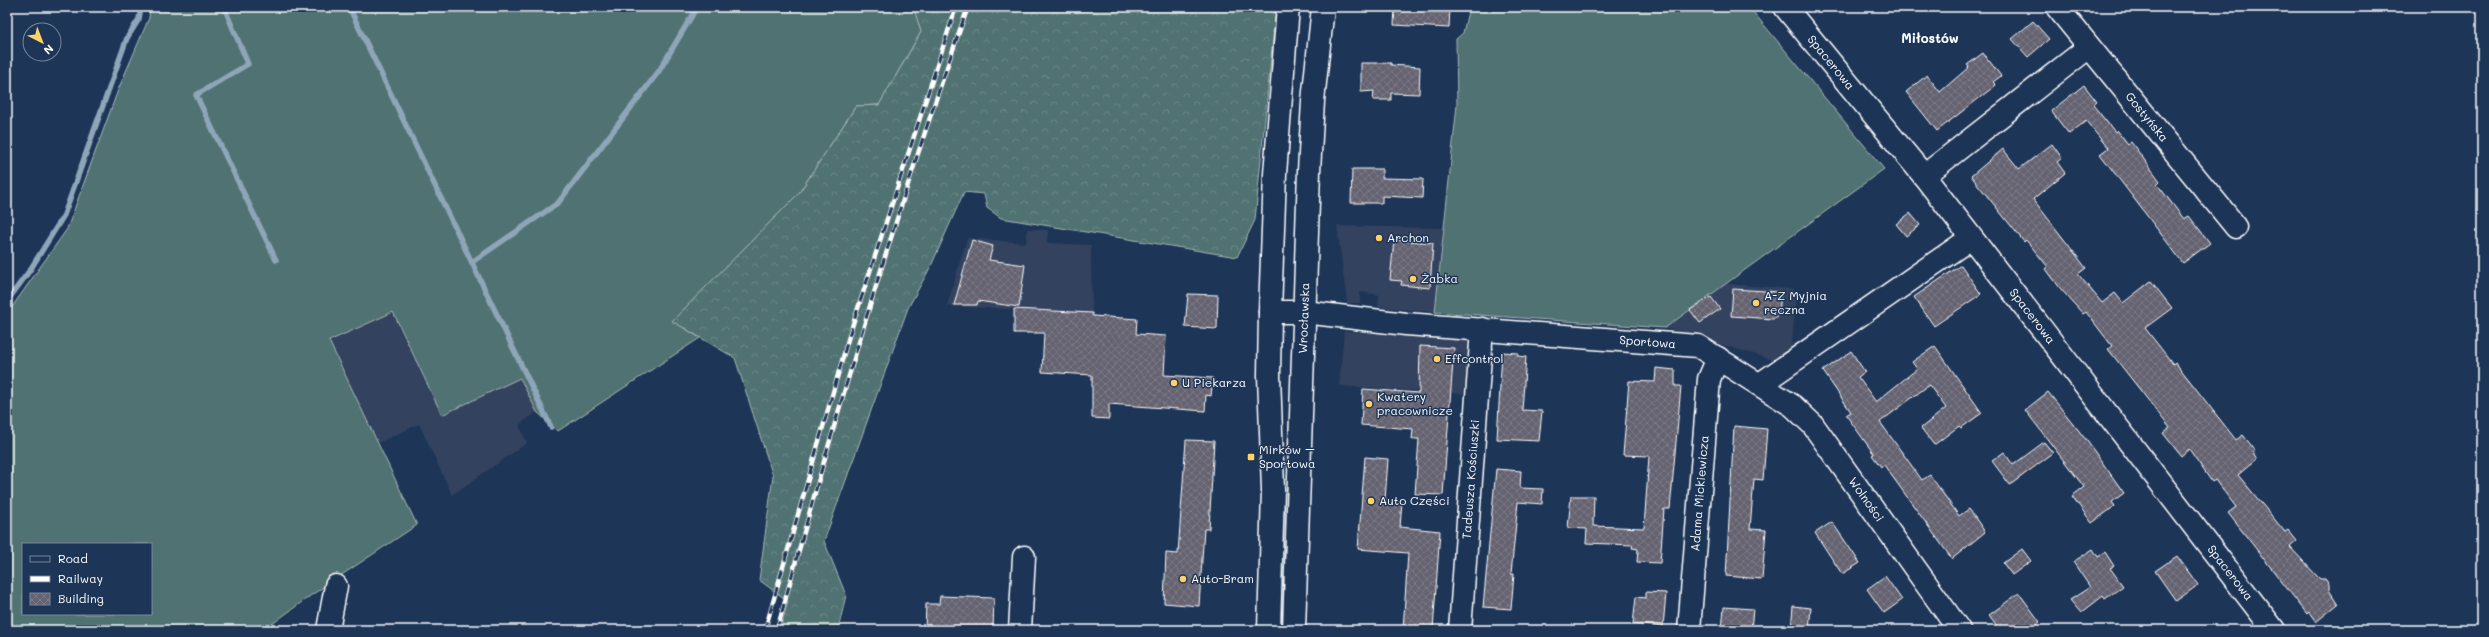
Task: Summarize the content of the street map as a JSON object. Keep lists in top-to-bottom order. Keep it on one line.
{"streets":{"street":["Spacerowa","Gostyńska","Wrocławska","Sportowa","Tadeusza Kościuszki","Adama Mickiewicza","Wolności"]},"crossings":[["Wrocławska","Sportowa"],["Sportowa","Tadeusza Kościuszki"],["Sportowa","Adama Mickiewicza"],["Sportowa","Wolności"]],"districts":["Miłostów"],"places":{"other":["Archon","Żabka","A-Z Myjnia ręczna","Effcontrol","U Piekarza","Kwatery pracownicze","Auto Części","Auto-Bram"],"transit":["Mirków – Sportowa"]},"legend":["Road","Railway","Building"],"north":"bottom right"}
